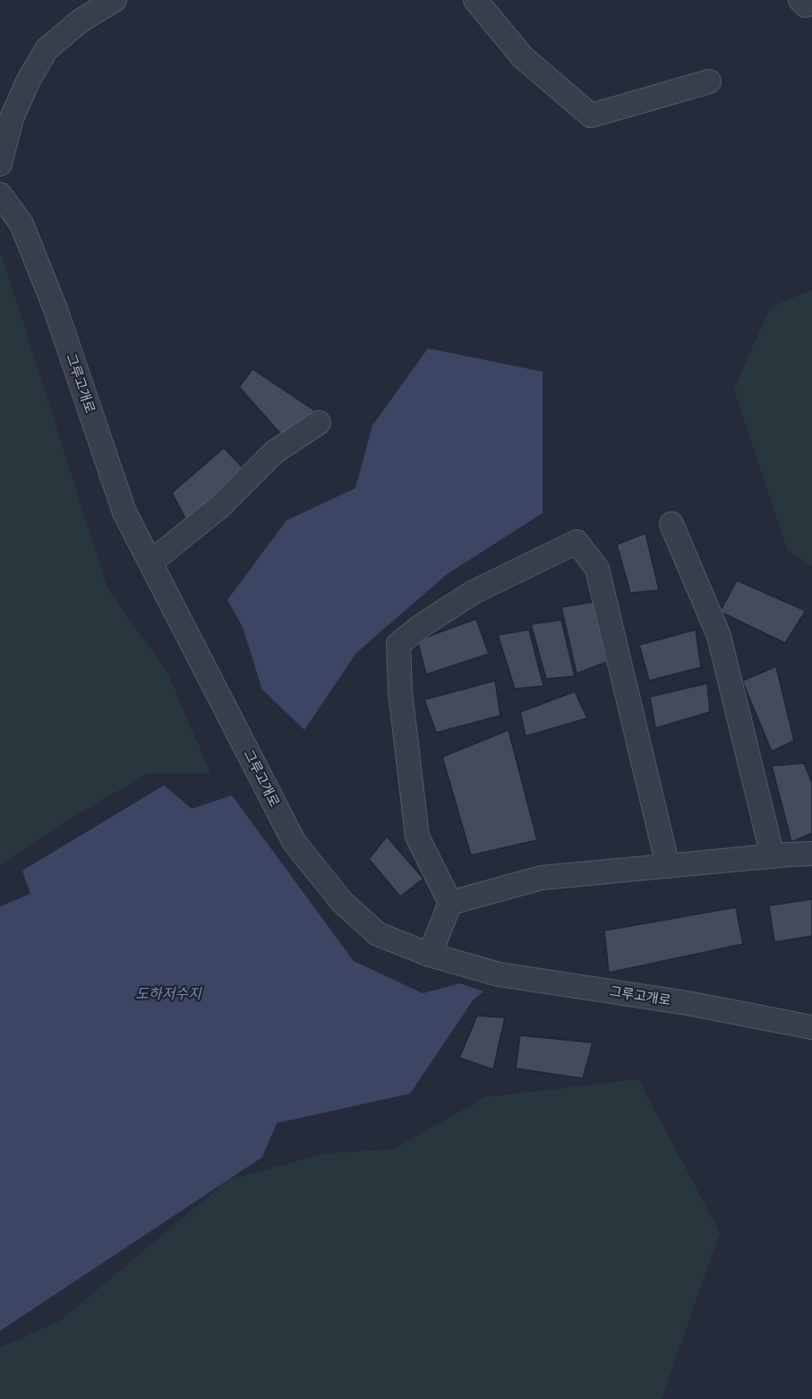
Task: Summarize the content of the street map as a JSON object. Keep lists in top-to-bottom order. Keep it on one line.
{"streets":{"street":["그루고개로"]},"water":["도하저수지"]}
